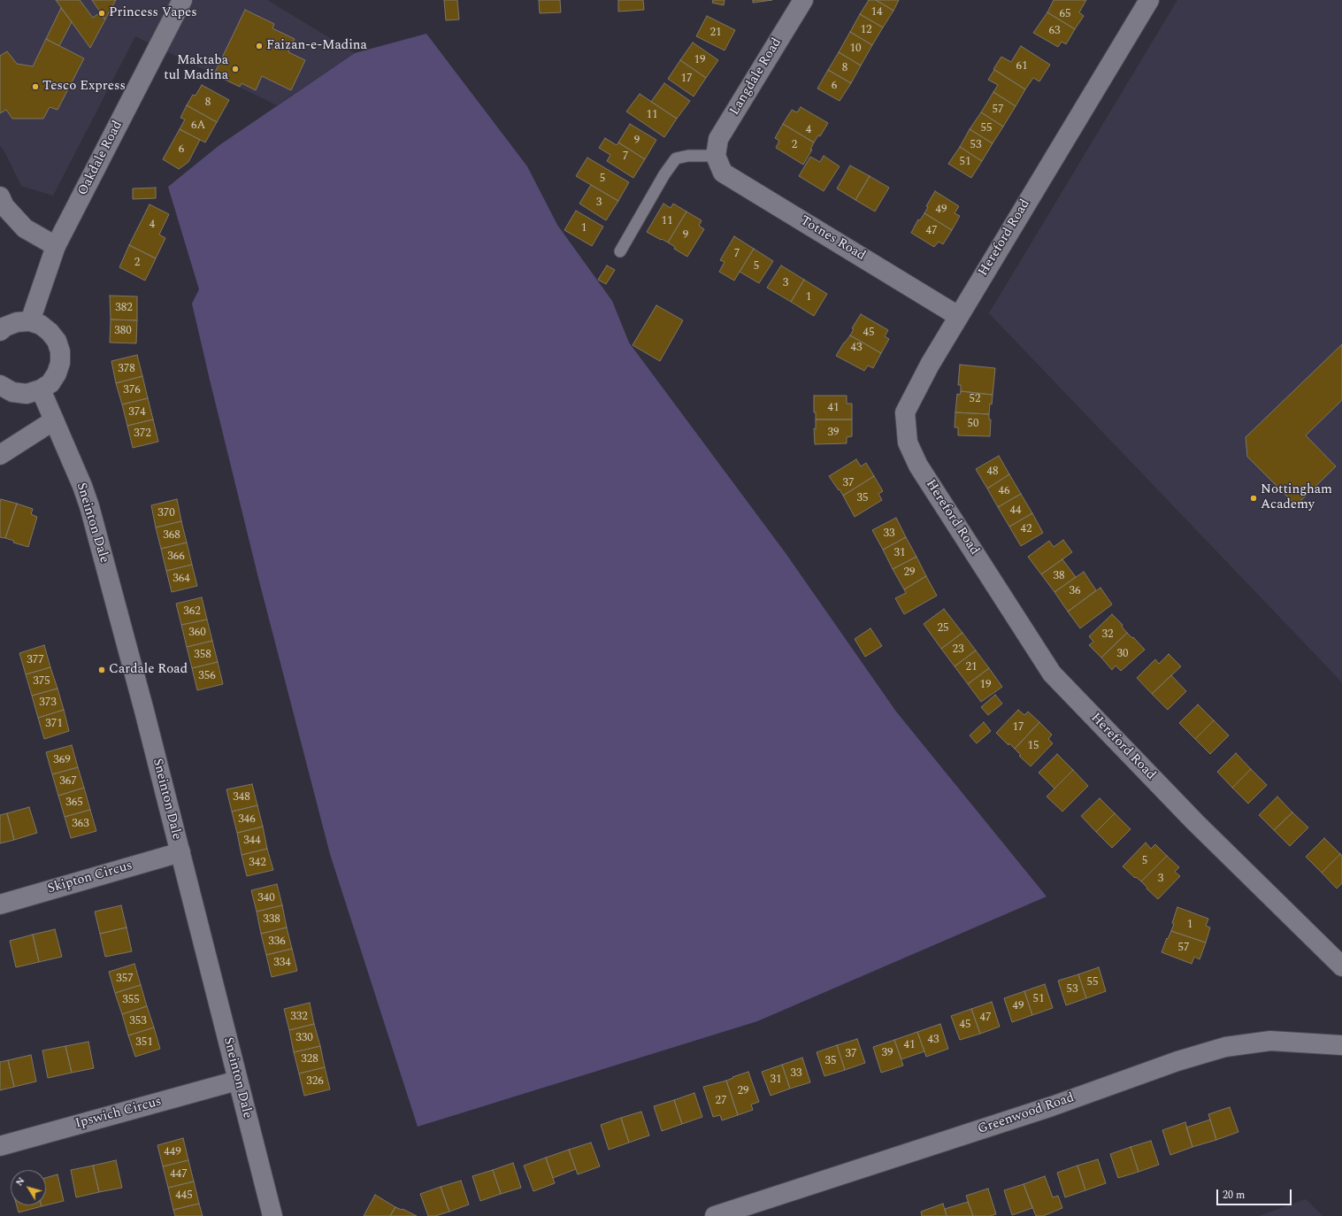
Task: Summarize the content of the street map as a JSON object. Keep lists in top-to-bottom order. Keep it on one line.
{"streets":{"street":["Langdale Road","Oakdale Road","Hereford Road","Totnes Road","Sneinton Dale","Skipton Circus","Ipswich Circus","Greenwood Road"]},"crossings":[["Langdale Road","Totnes Road"],["Hereford Road","Totnes Road"],["Sneinton Dale","Skipton Circus"],["Sneinton Dale","Ipswich Circus"]],"places":["Princess Vapes","Faizan-e-Madina","Maktaba tul Madina","Tesco Express","Nottingham Academy","Cardale Road"],"house_numbers":["14","65","12","63","21","10","19","61","8","17","6","8","57","11","6A","55","4","9","2","53","6","7","51","5","3","49","11","4","1","47","9","7","2","5","3","1","382","380","45","43","378","376","52","41","374","50","39","372","48","37","46","35","44","370","42","33","368","31","366","29","38","364","36","362","25","360","32","23","30","358","377","21","356","375","19","373","371","17","15","369","367","348","365","346","363","344","5","342","3","340","338","1","336","57","334","357","55","53","51","355","49","332","47","353","45","330","43","351","41","39","37","328","35","33","31","326","29","27","449","447","445"],"scale_bar":"20 m","north":"top left"}
